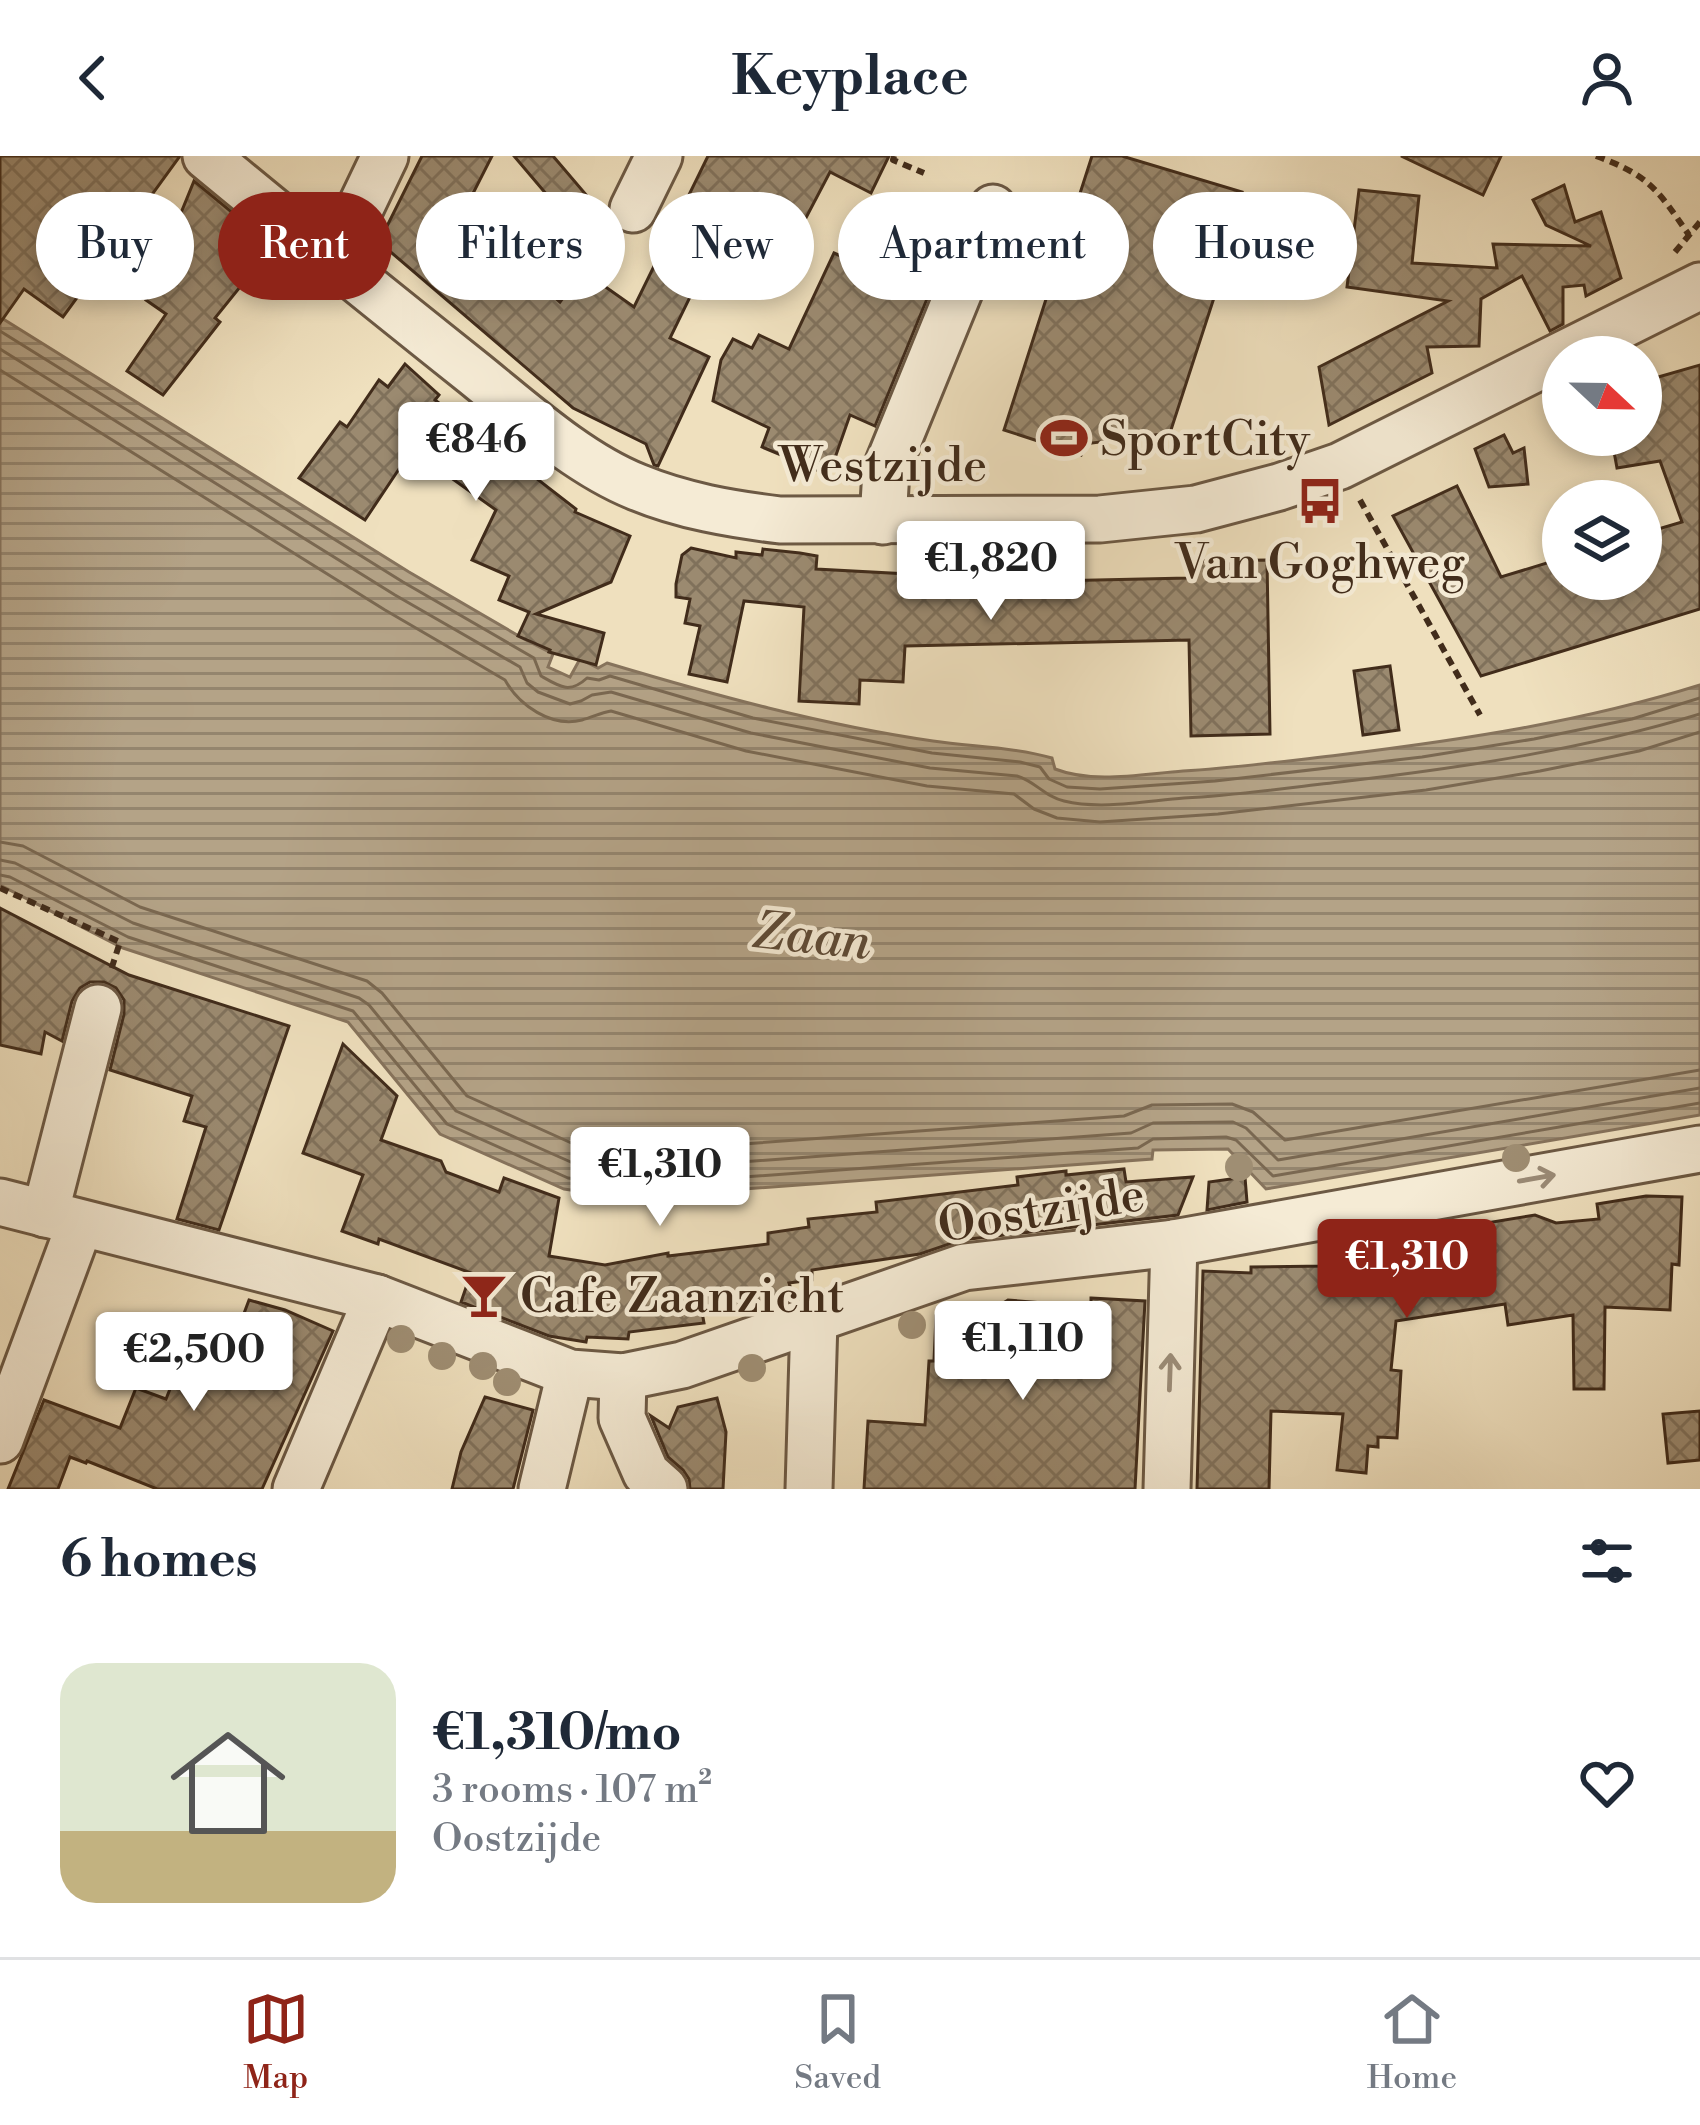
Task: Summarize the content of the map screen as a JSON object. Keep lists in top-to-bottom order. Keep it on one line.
{"streets":{"street":["Westzijde","Oostzijde"]},"water":["Zaan"],"places":{"sports":["SportCity"],"bus stop":["Van Goghweg"],"bar":["Cafe Zaanzicht"]},"north":"right","page":{"header":"Keyplace","chip":["Buy","Rent","Filters","New","Apartment","House"],"price":["€846","€1,820","€1,310","€1,310","€1,110","€2,500"],"heading":"6 homes","list":[{"name":"€1,310/mo","note":"3 rooms · 107 m² · Oostzijde"}],"tabs":["Map","Saved","Home"]}}
